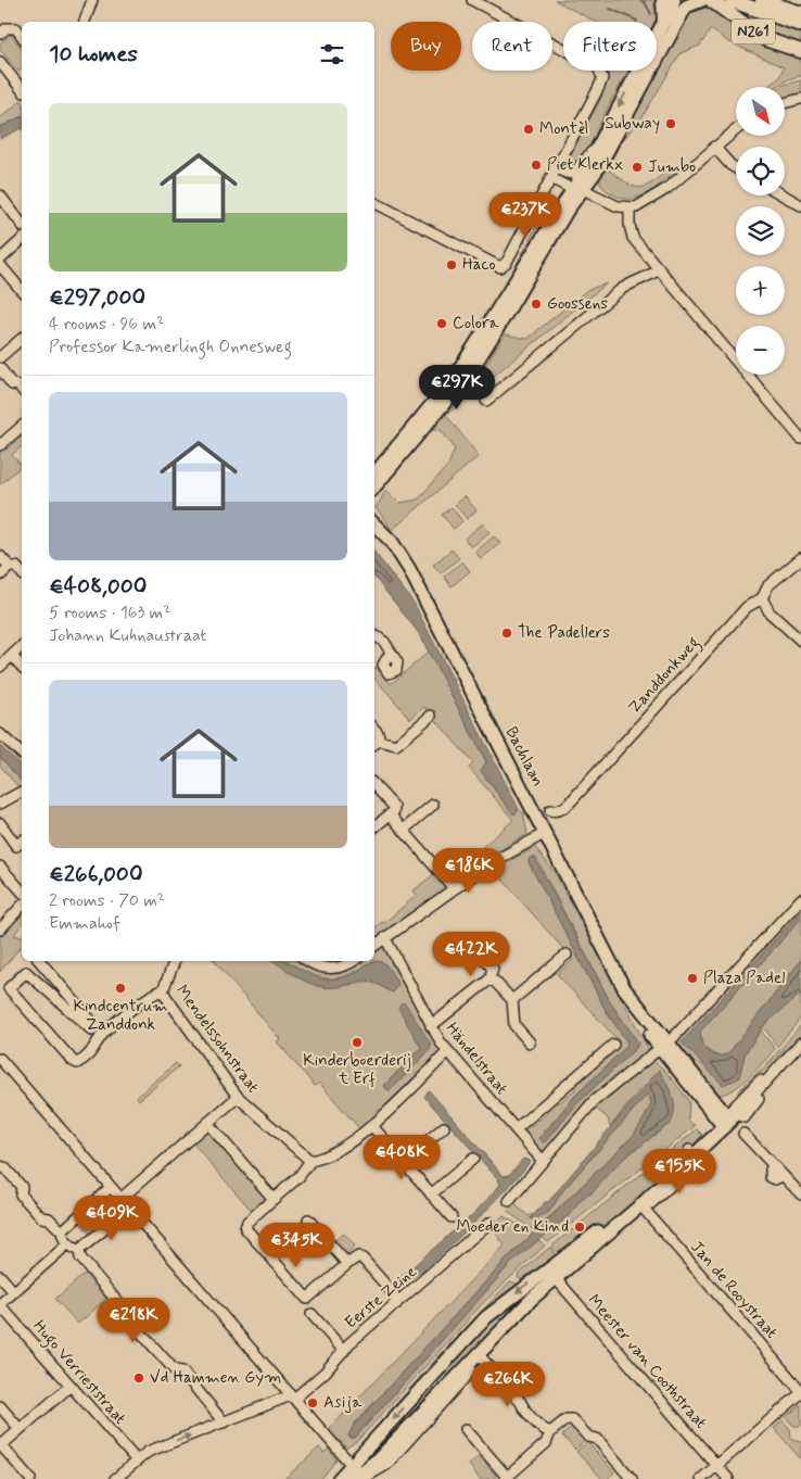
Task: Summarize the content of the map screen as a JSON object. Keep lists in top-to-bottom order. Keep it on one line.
{"streets":{"highway":["N261"],"main road":["Bachlaan"],"street":["Zanddonkweg","Mendelssohnstraat","Händelstraat","Jan de Rooystraat","Eerste Zeine","Meester van Coothstraat","Hugo Verrieststraat"]},"crossings":[["Eerste Zeine","Hugo Verrieststraat"]],"places":["Subway","Montèl","Piet Klerkx","Jumbo","Haco","Goossens","Colora","The Padellers","Plaza Padel","Kindcentrum Zanddonk","Kinderboerderij t Erf","Moeder en Kind","Vd Hammen Gym","Asija"],"north":"bottom right","page":{"chip":["Buy","Rent","Filters"],"heading":"10 homes","map_buttons":["+","−"],"list":[{"name":"€297,000","note":"4 rooms · 96 m² · Professor Kamerlingh Onnesweg"},{"name":"€408,000","note":"5 rooms · 163 m² · Johann Kuhnaustraat"},{"name":"€266,000","note":"2 rooms · 70 m² · Emmahof"}],"price":["€237K","€297K","€186K","€422K","€408K","€155K","€409K","€345K","€218K","€266K"]}}
